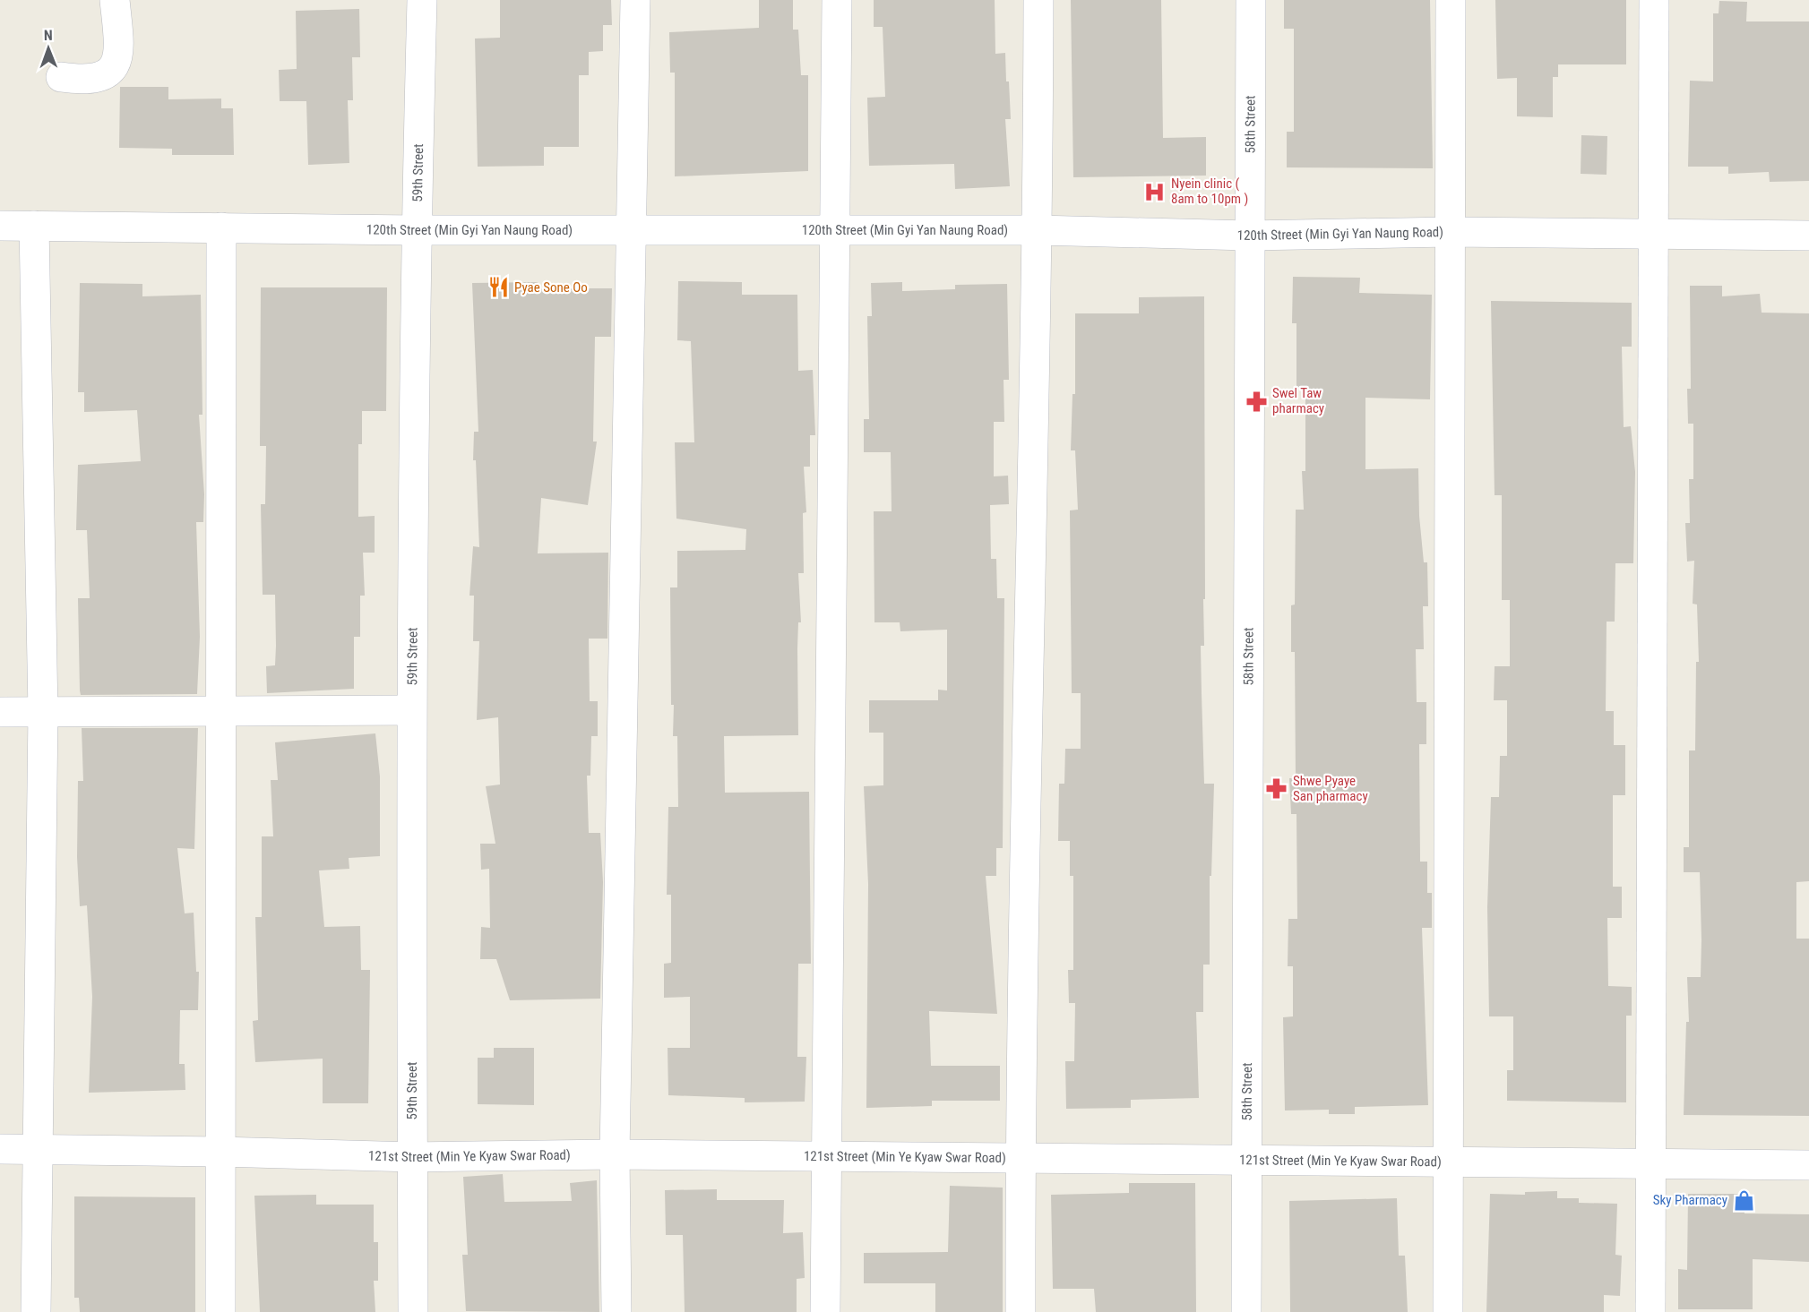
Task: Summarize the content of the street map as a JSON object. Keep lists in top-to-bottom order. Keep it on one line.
{"streets":{"street":["58th Street","59th Street","120th Street (Min Gyi Yan Naung Road)","121st Street (Min Ye Kyaw Swar Road)"]},"crossings":[["58th Street","120th Street (Min Gyi Yan Naung Road)"],["58th Street","121st Street (Min Ye Kyaw Swar Road)"],["59th Street","120th Street (Min Gyi Yan Naung Road)"],["59th Street","121st Street (Min Ye Kyaw Swar Road)"]],"places":{"hospital":["Nyein clinic ( 8am to 10pm )"],"restaurant":["Pyae Sone Oo"],"pharmacy":["Swel Taw pharmacy","Shwe Pyaye San pharmacy"],"shop":["Sky Pharmacy"]},"north":"top"}
